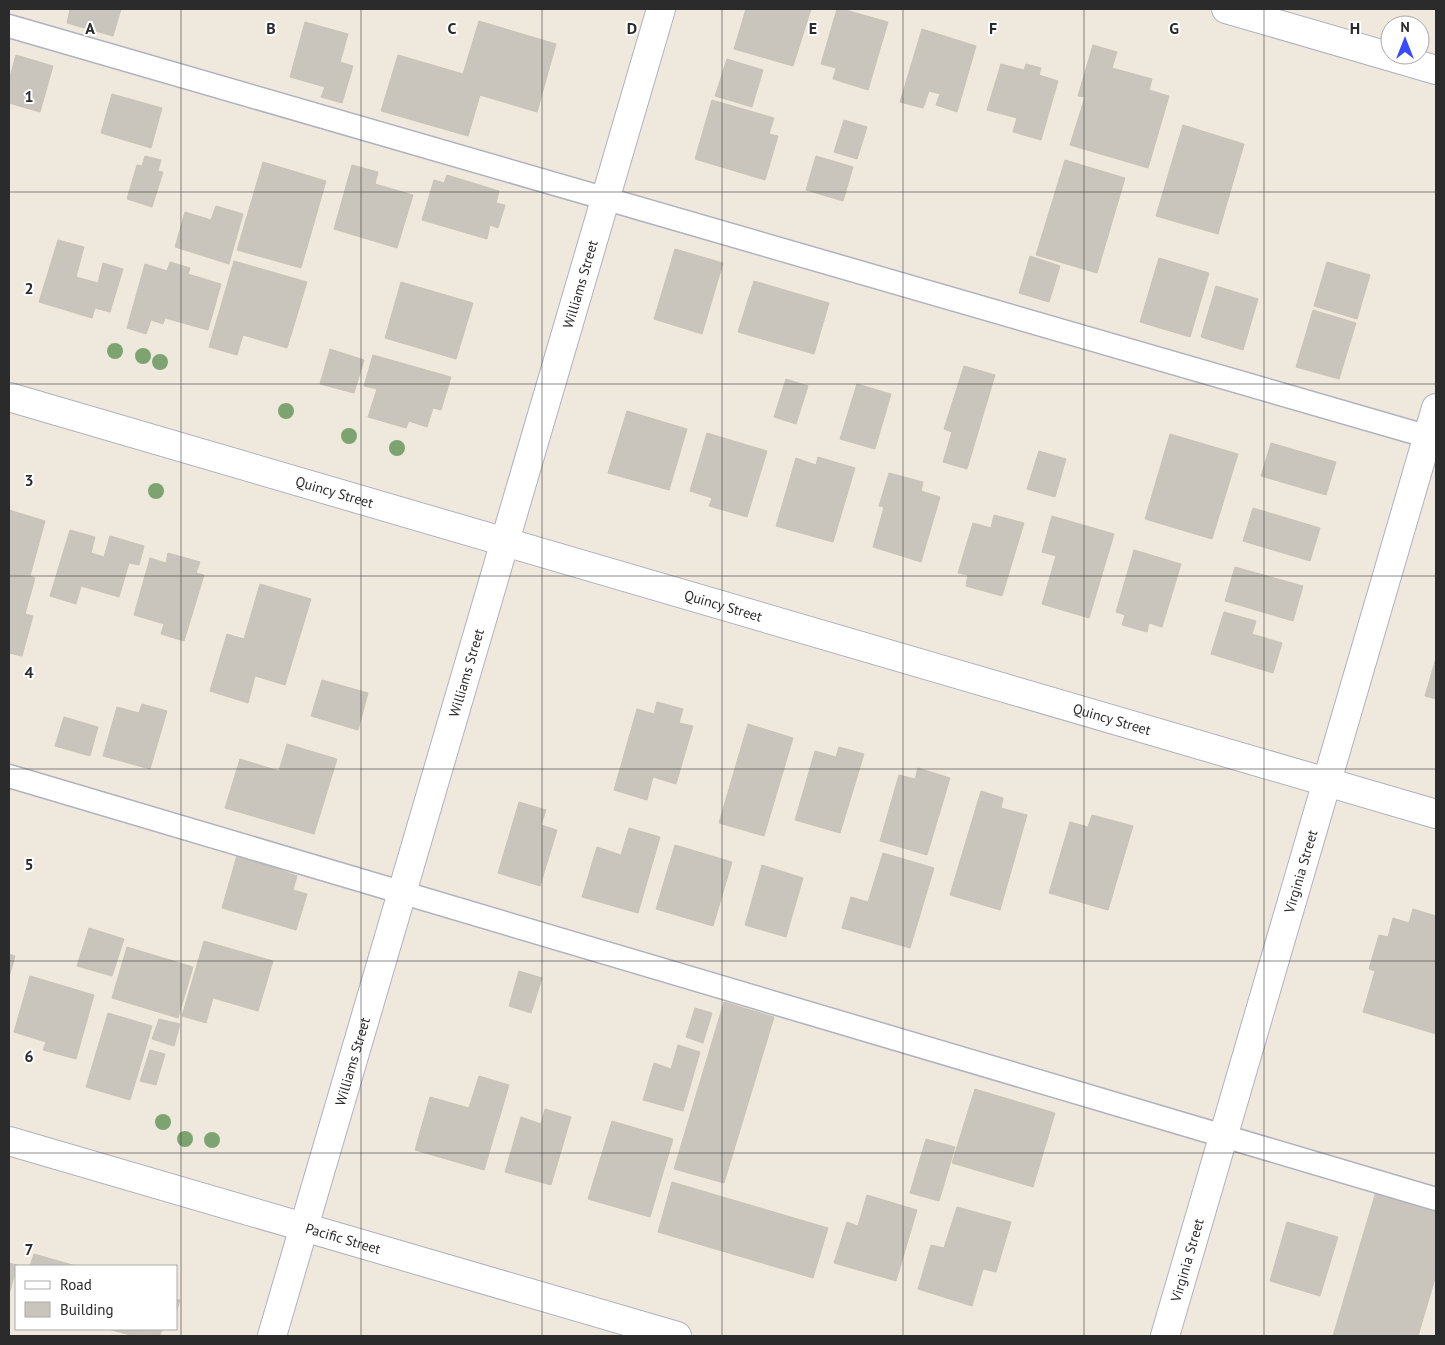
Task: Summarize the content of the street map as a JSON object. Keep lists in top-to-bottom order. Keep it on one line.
{"streets":{"street":["Williams Street","Quincy Street","Virginia Street","Pacific Street"]},"crossings":[["Williams Street","Quincy Street"],["Williams Street","Pacific Street"],["Quincy Street","Virginia Street"]],"legend":["Road","Building"],"north":"top","grid":{"columns":["A","B","C","D","E","F","G","H"],"rows":["1","2","3","4","5","6","7"]}}
